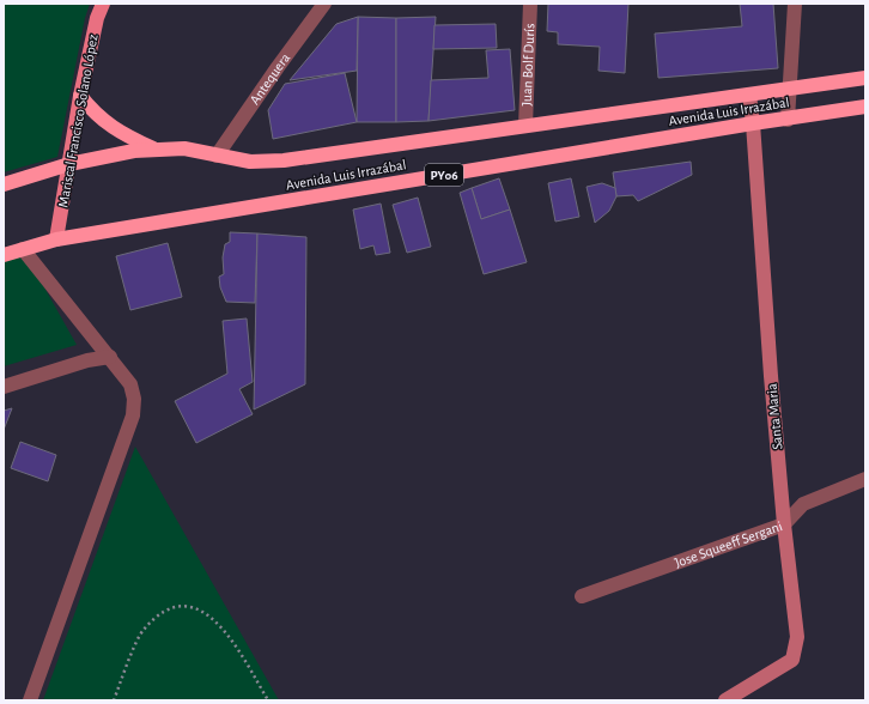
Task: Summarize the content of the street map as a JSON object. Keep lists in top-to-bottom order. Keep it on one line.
{"streets":{"highway":["Avenida Luis Irrazábal","PY06"],"main road":["Mariscal Francisco Solano López"],"street":["Juan Bolf Durís","Antequera","Santa Maria","Jose Squeeff Sergani"]},"crossings":[["Juan Bolf Durís","Avenida Luis Irrazábal"],["Antequera","Avenida Luis Irrazábal"],["Avenida Luis Irrazábal","Mariscal Francisco Solano López"],["Avenida Luis Irrazábal","Santa Maria"],["Santa Maria","Jose Squeeff Sergani"]]}
